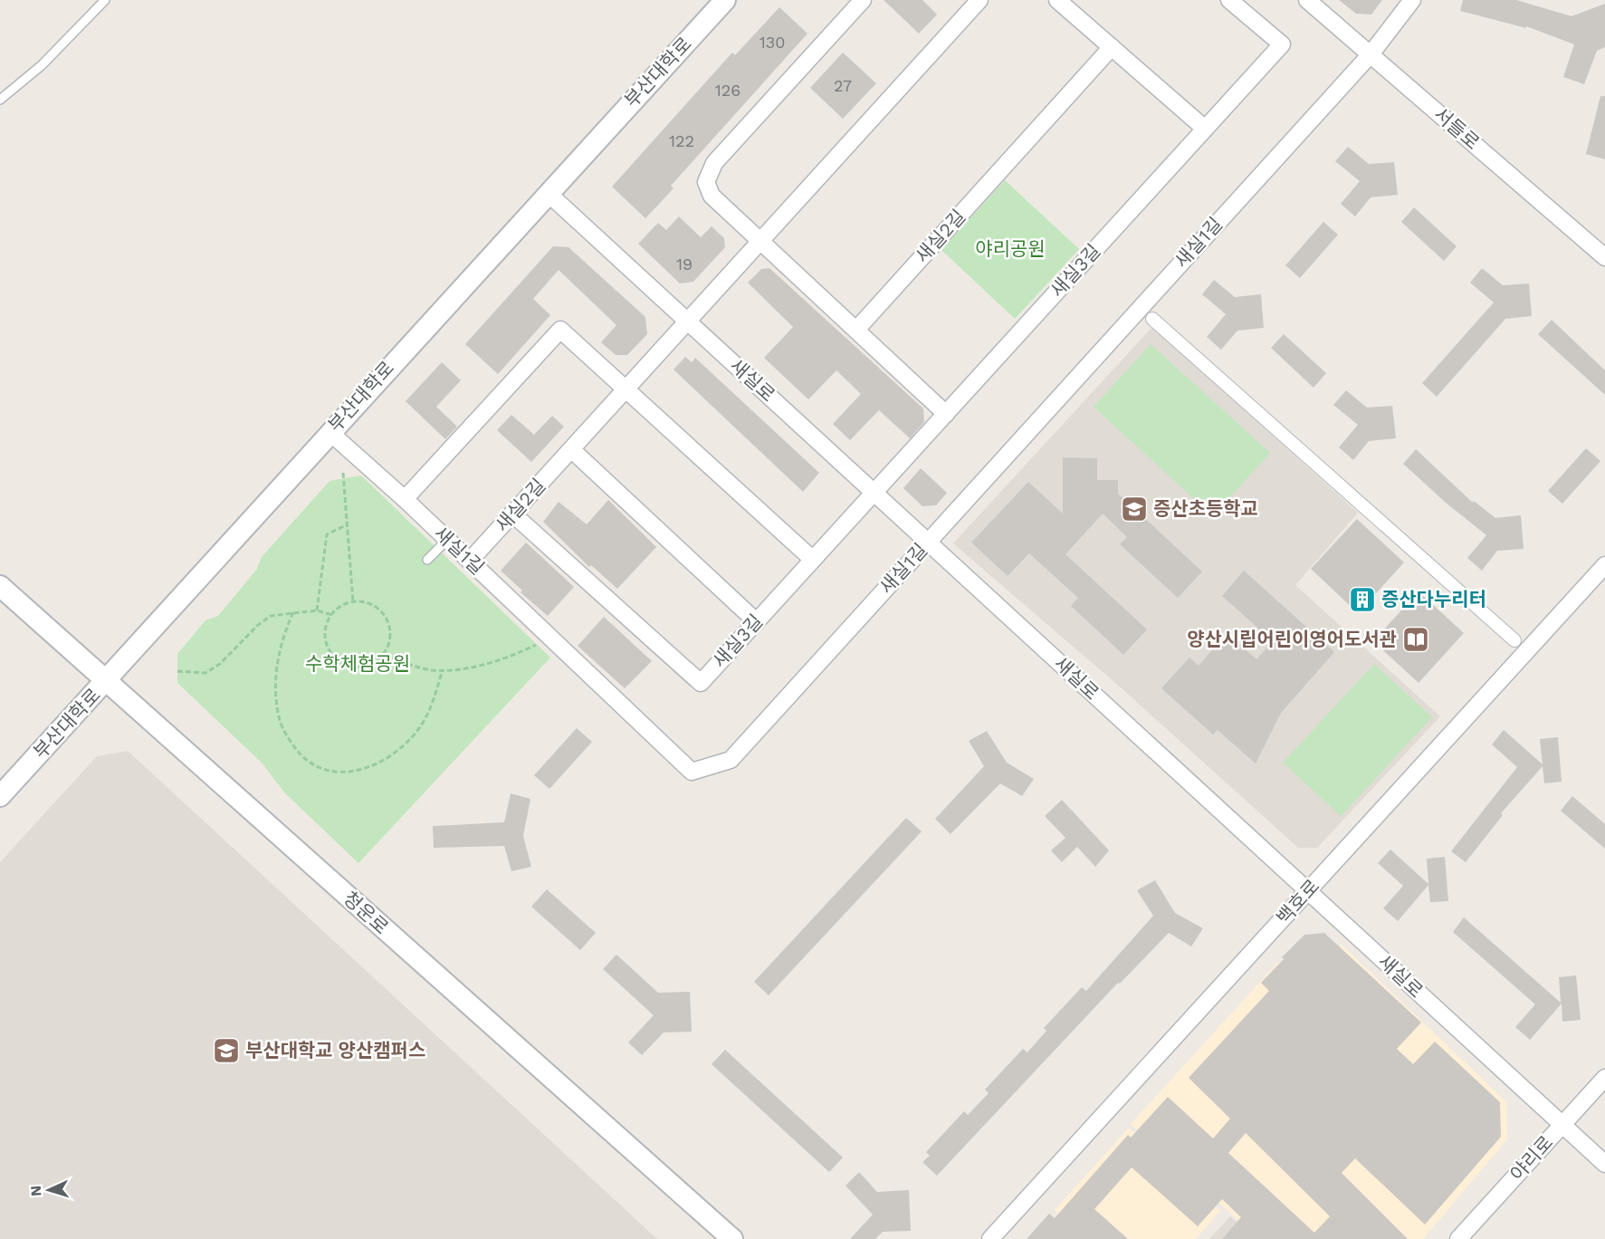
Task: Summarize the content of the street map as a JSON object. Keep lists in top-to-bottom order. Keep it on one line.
{"streets":{"street":["부산대학로","서들로","새실2길","새실1길","새실3길","새실로","백호로","청운로","야리로"]},"crossings":[["부산대학로","새실1길"],["부산대학로","새실로"],["부산대학로","청운로"],["서들로","새실1길"],["새실2길","새실1길"],["새실2길","새실3길"],["새실2길","새실로"],["새실1길","새실로"],["새실3길","새실로"],["새실로","백호로"],["새실로","야리로"]],"parks":["야리공원","수학체험공원"],"places":{"school or university":["증산초등학교","부산대학교 양산캠퍼스"],"building":["증산다누리터"],"library":["양산시립어린이영어도서관"]},"house_numbers":["130","27","126","122","19"],"north":"left"}
